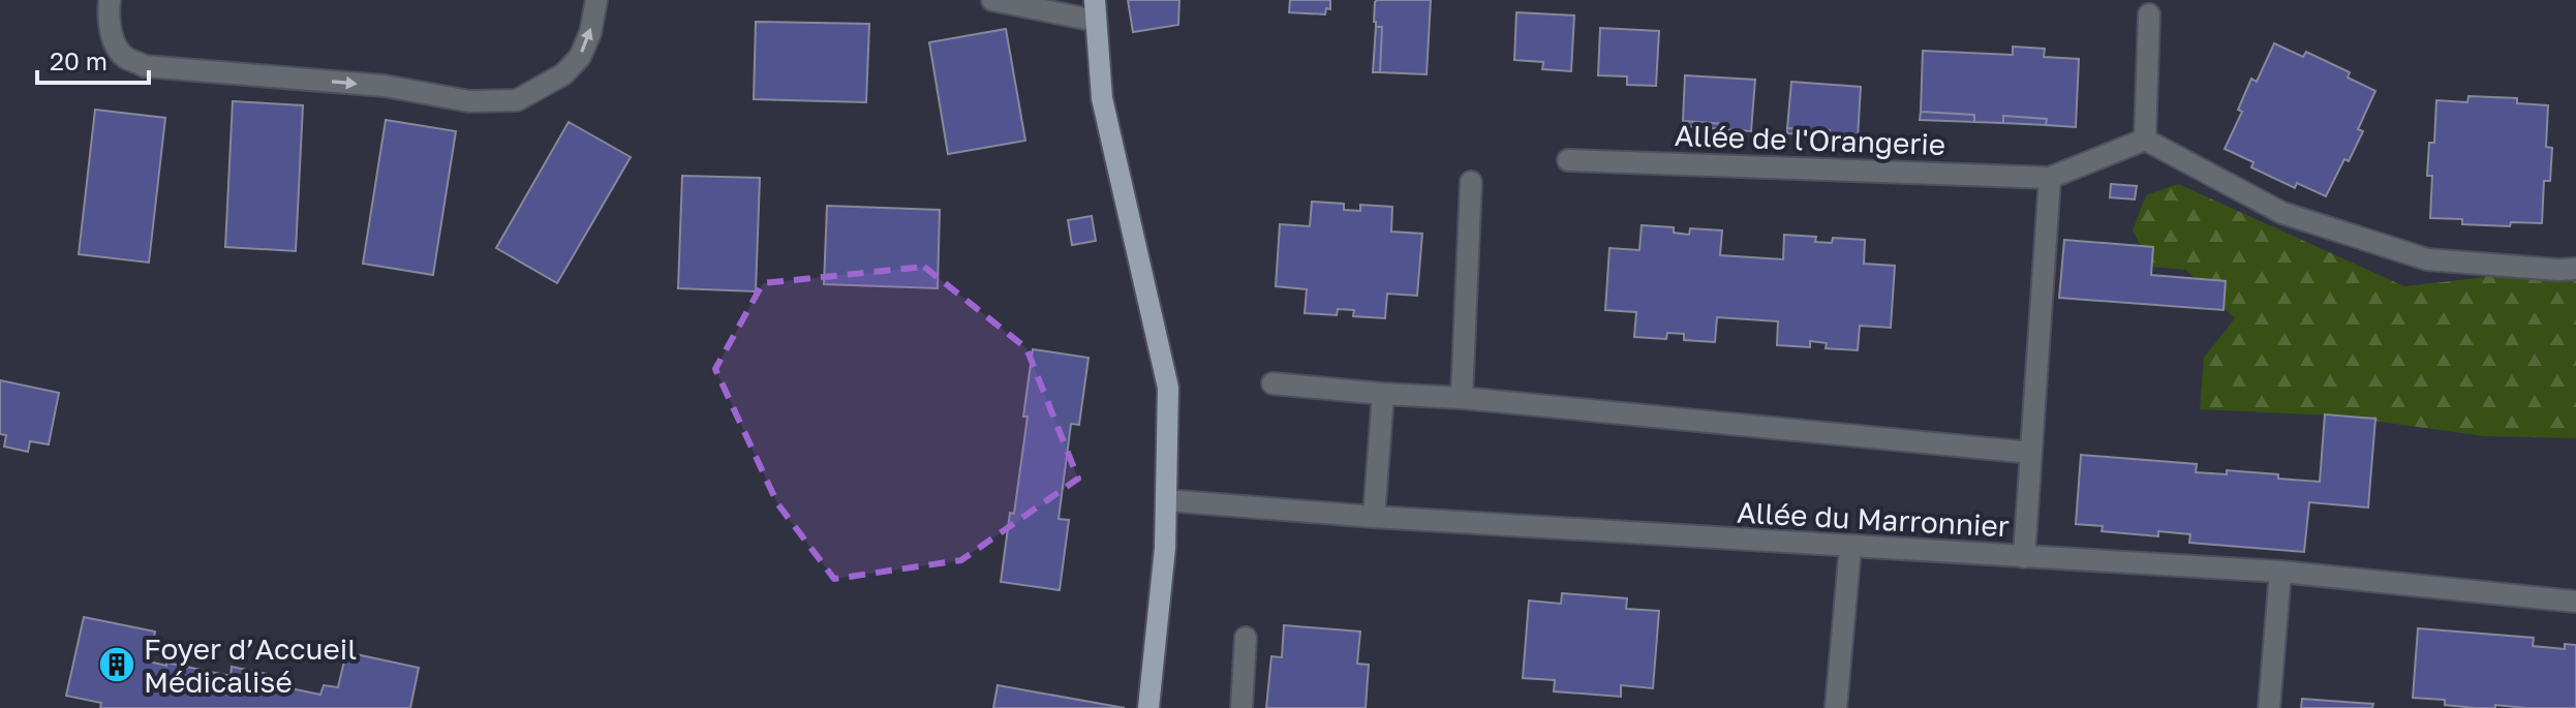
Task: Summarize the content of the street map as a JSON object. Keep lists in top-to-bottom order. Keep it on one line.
{"streets":{"street":["Allée de l'Orangerie","Allée du Marronnier"]},"places":{"building":["Foyer d’Accueil Médicalisé"]},"scale_bar":"20 m"}
